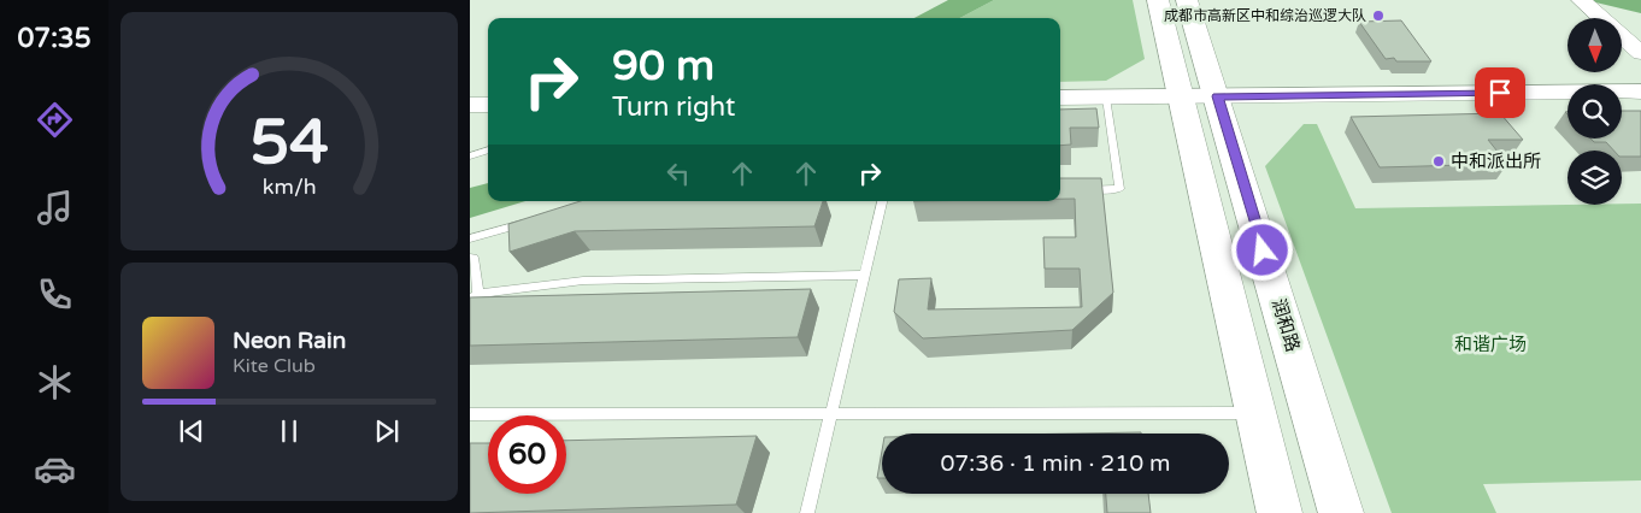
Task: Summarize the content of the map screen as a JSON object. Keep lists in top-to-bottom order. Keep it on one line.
{"streets":{"main road":["润和路"]},"parks":["和谐广场"],"places":["成都市高新区中和综治巡逻大队","中和派出所"],"north":"bottom","page":{"tabs":"07:35","turn":["90 m","Turn right"],"song":["Neon Rain","Kite Club"],"limit":"60","trip":"07:36 · 1 min · 210 m","gauge":["54","km/h"]}}
